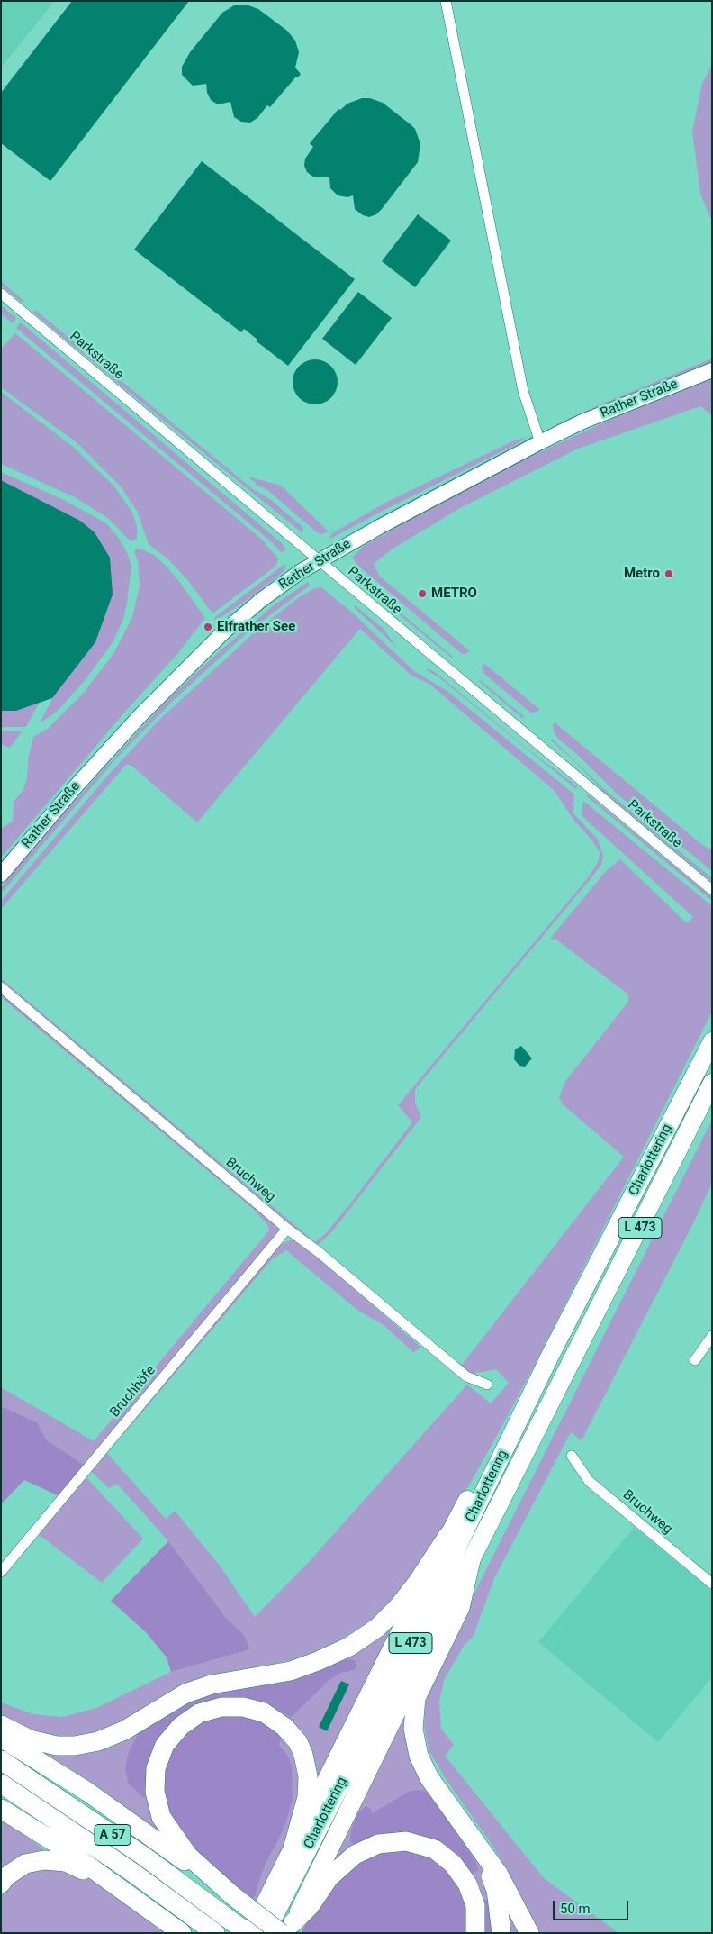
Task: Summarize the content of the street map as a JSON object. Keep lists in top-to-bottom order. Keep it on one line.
{"streets":{"highway":["Charlottering","L 473","A 57"],"main road":["Rather Straße"],"street":["Parkstraße","Bruchweg","Bruchhöfe"]},"crossings":[["Parkstraße","Rather Straße"],["Bruchweg","Bruchhöfe"]],"places":["Metro","METRO","Elfrather See"],"scale_bar":"50 m"}
